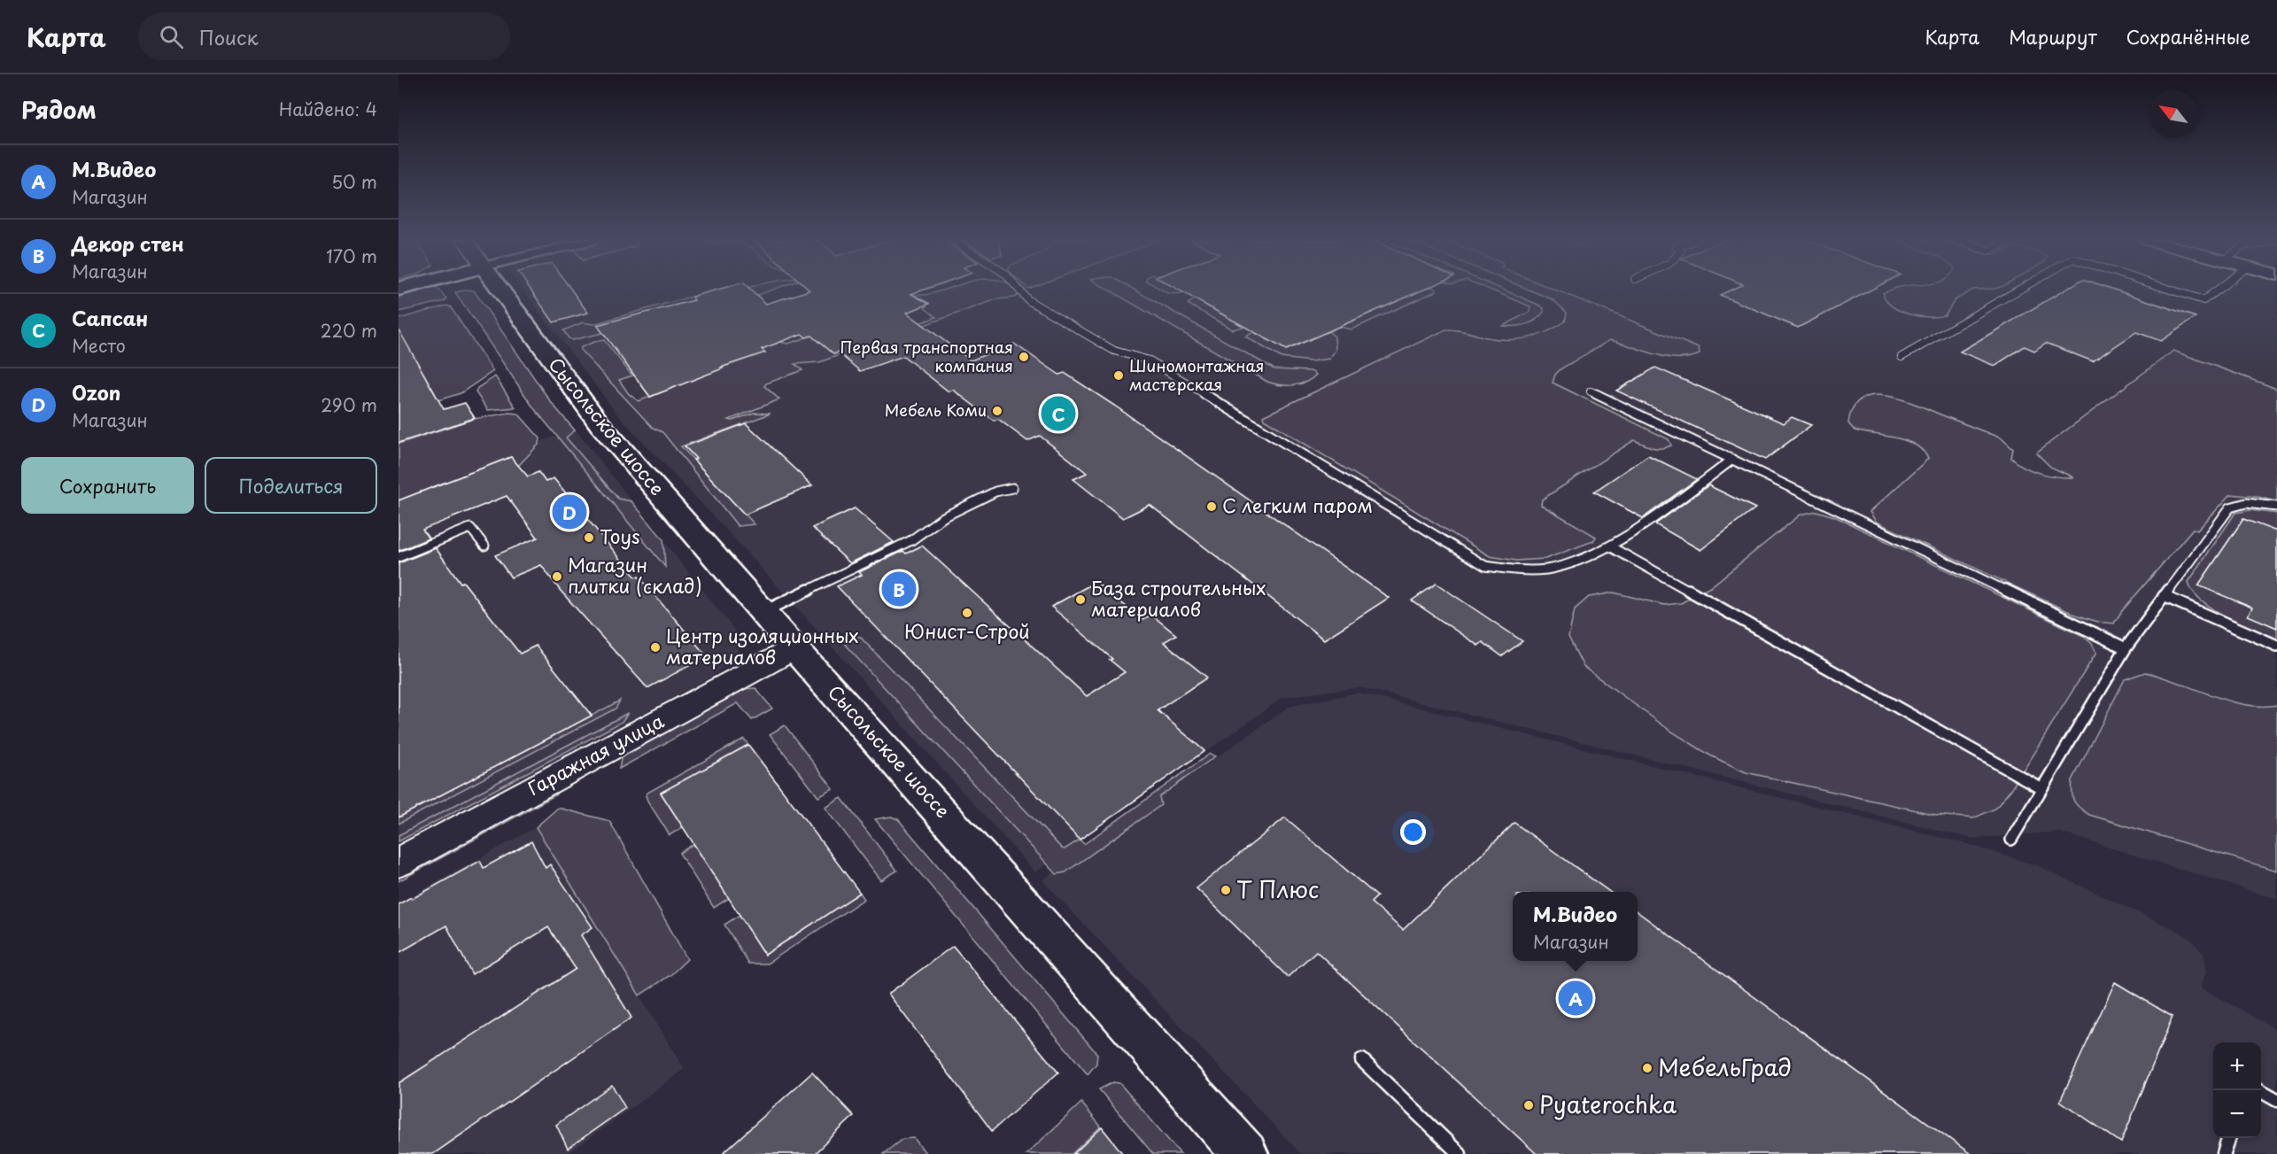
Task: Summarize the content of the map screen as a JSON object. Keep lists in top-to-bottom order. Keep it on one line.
{"streets":{"main road":["Сысольское шоссе"],"street":["Гаражная улица"]},"crossings":[["Сысольское шоссе","Гаражная улица"]],"places":["Первая транспортная компания","Шиномонтажная мастерская","Мебель Коми","С легким паром","Toys","Магазин плитки (склад)","База строительных материалов","Юнист-Строй","Центр изоляционных материалов","Т Плюс","МебельГрад","Pyaterochka"],"north":"top left","page":{"header":"Карта","search":"Поиск","nav":["Карта","Маршрут","Сохранённые"],"heading":["Рядом","Найдено: 4"],"list":[{"mark":"A","name":"М.Видео","note":"Магазин","value":"50 m"},{"mark":"B","name":"Декор стен","note":"Магазин","value":"170 m"},{"mark":"C","name":"Сапсан","note":"Место","value":"220 m"},{"mark":"D","name":"Ozon","note":"Магазин","value":"290 m"}],"pins":["C","D","B","A"],"buttons":["Сохранить","Поделиться"],"popup":["М.Видео","Магазин"],"map_buttons":["+","−"]}}
